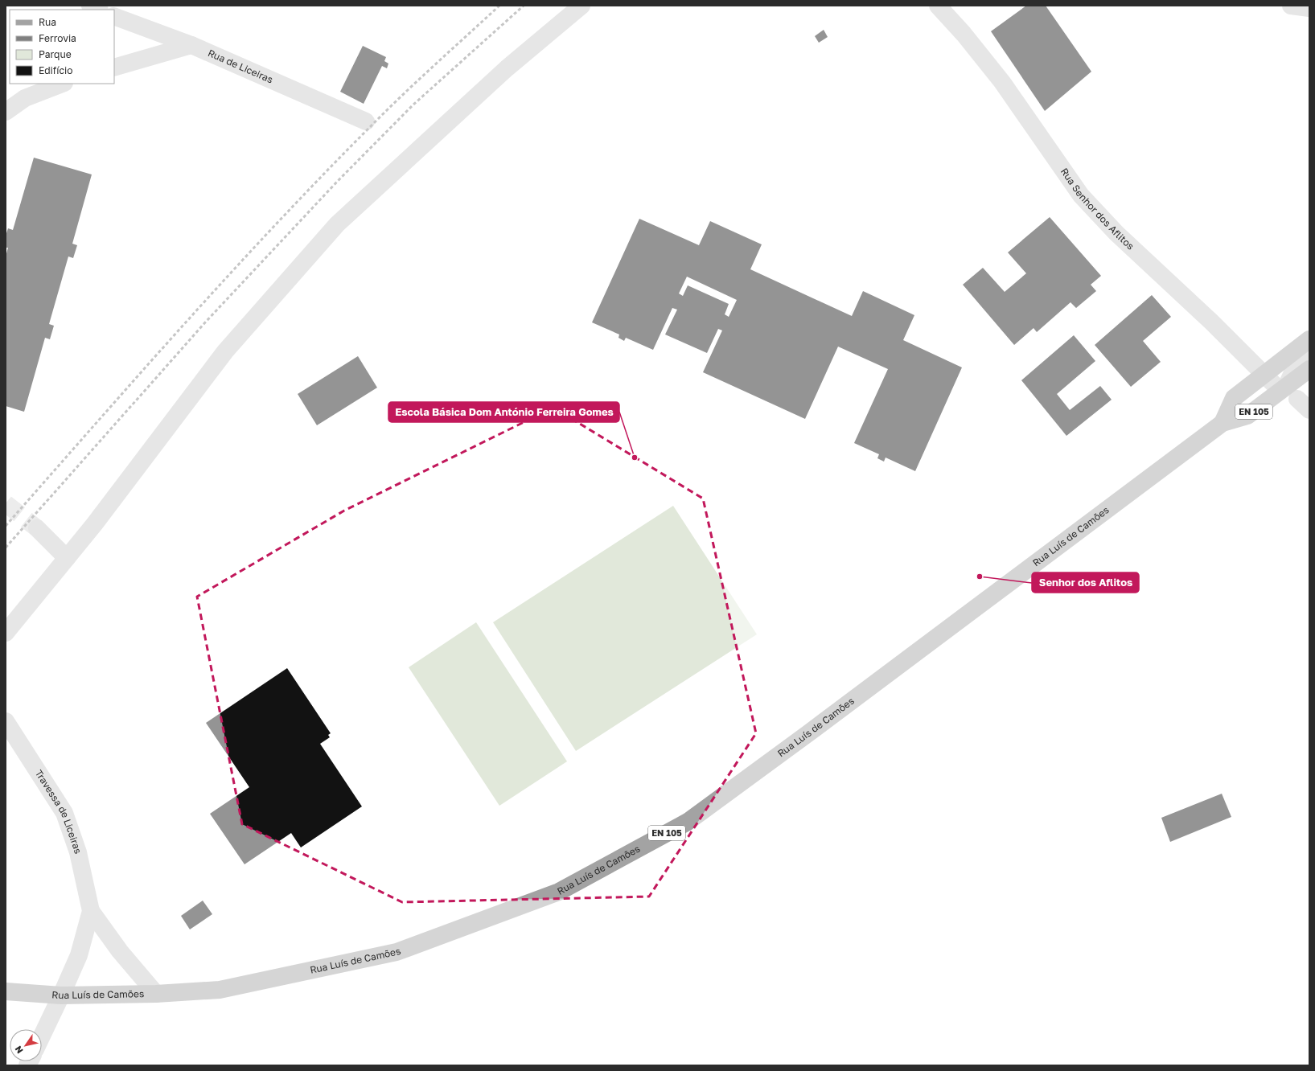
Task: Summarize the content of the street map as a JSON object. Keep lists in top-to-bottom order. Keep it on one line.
{"streets":{"main road":["EN 105","Rua Luís de Camões"],"street":["Rua de Liceiras","Rua Senhor dos Aflitos","Travessa de Liceiras"]},"crossings":[["Rua Senhor dos Aflitos","Rua Luís de Camões"],["Rua Luís de Camões","Travessa de Liceiras"]],"places":["Escola Básica Dom António Ferreira Gomes","Senhor dos Aflitos"],"legend":["Rua","Ferrovia","Parque","Edifício"],"north":"bottom left"}
